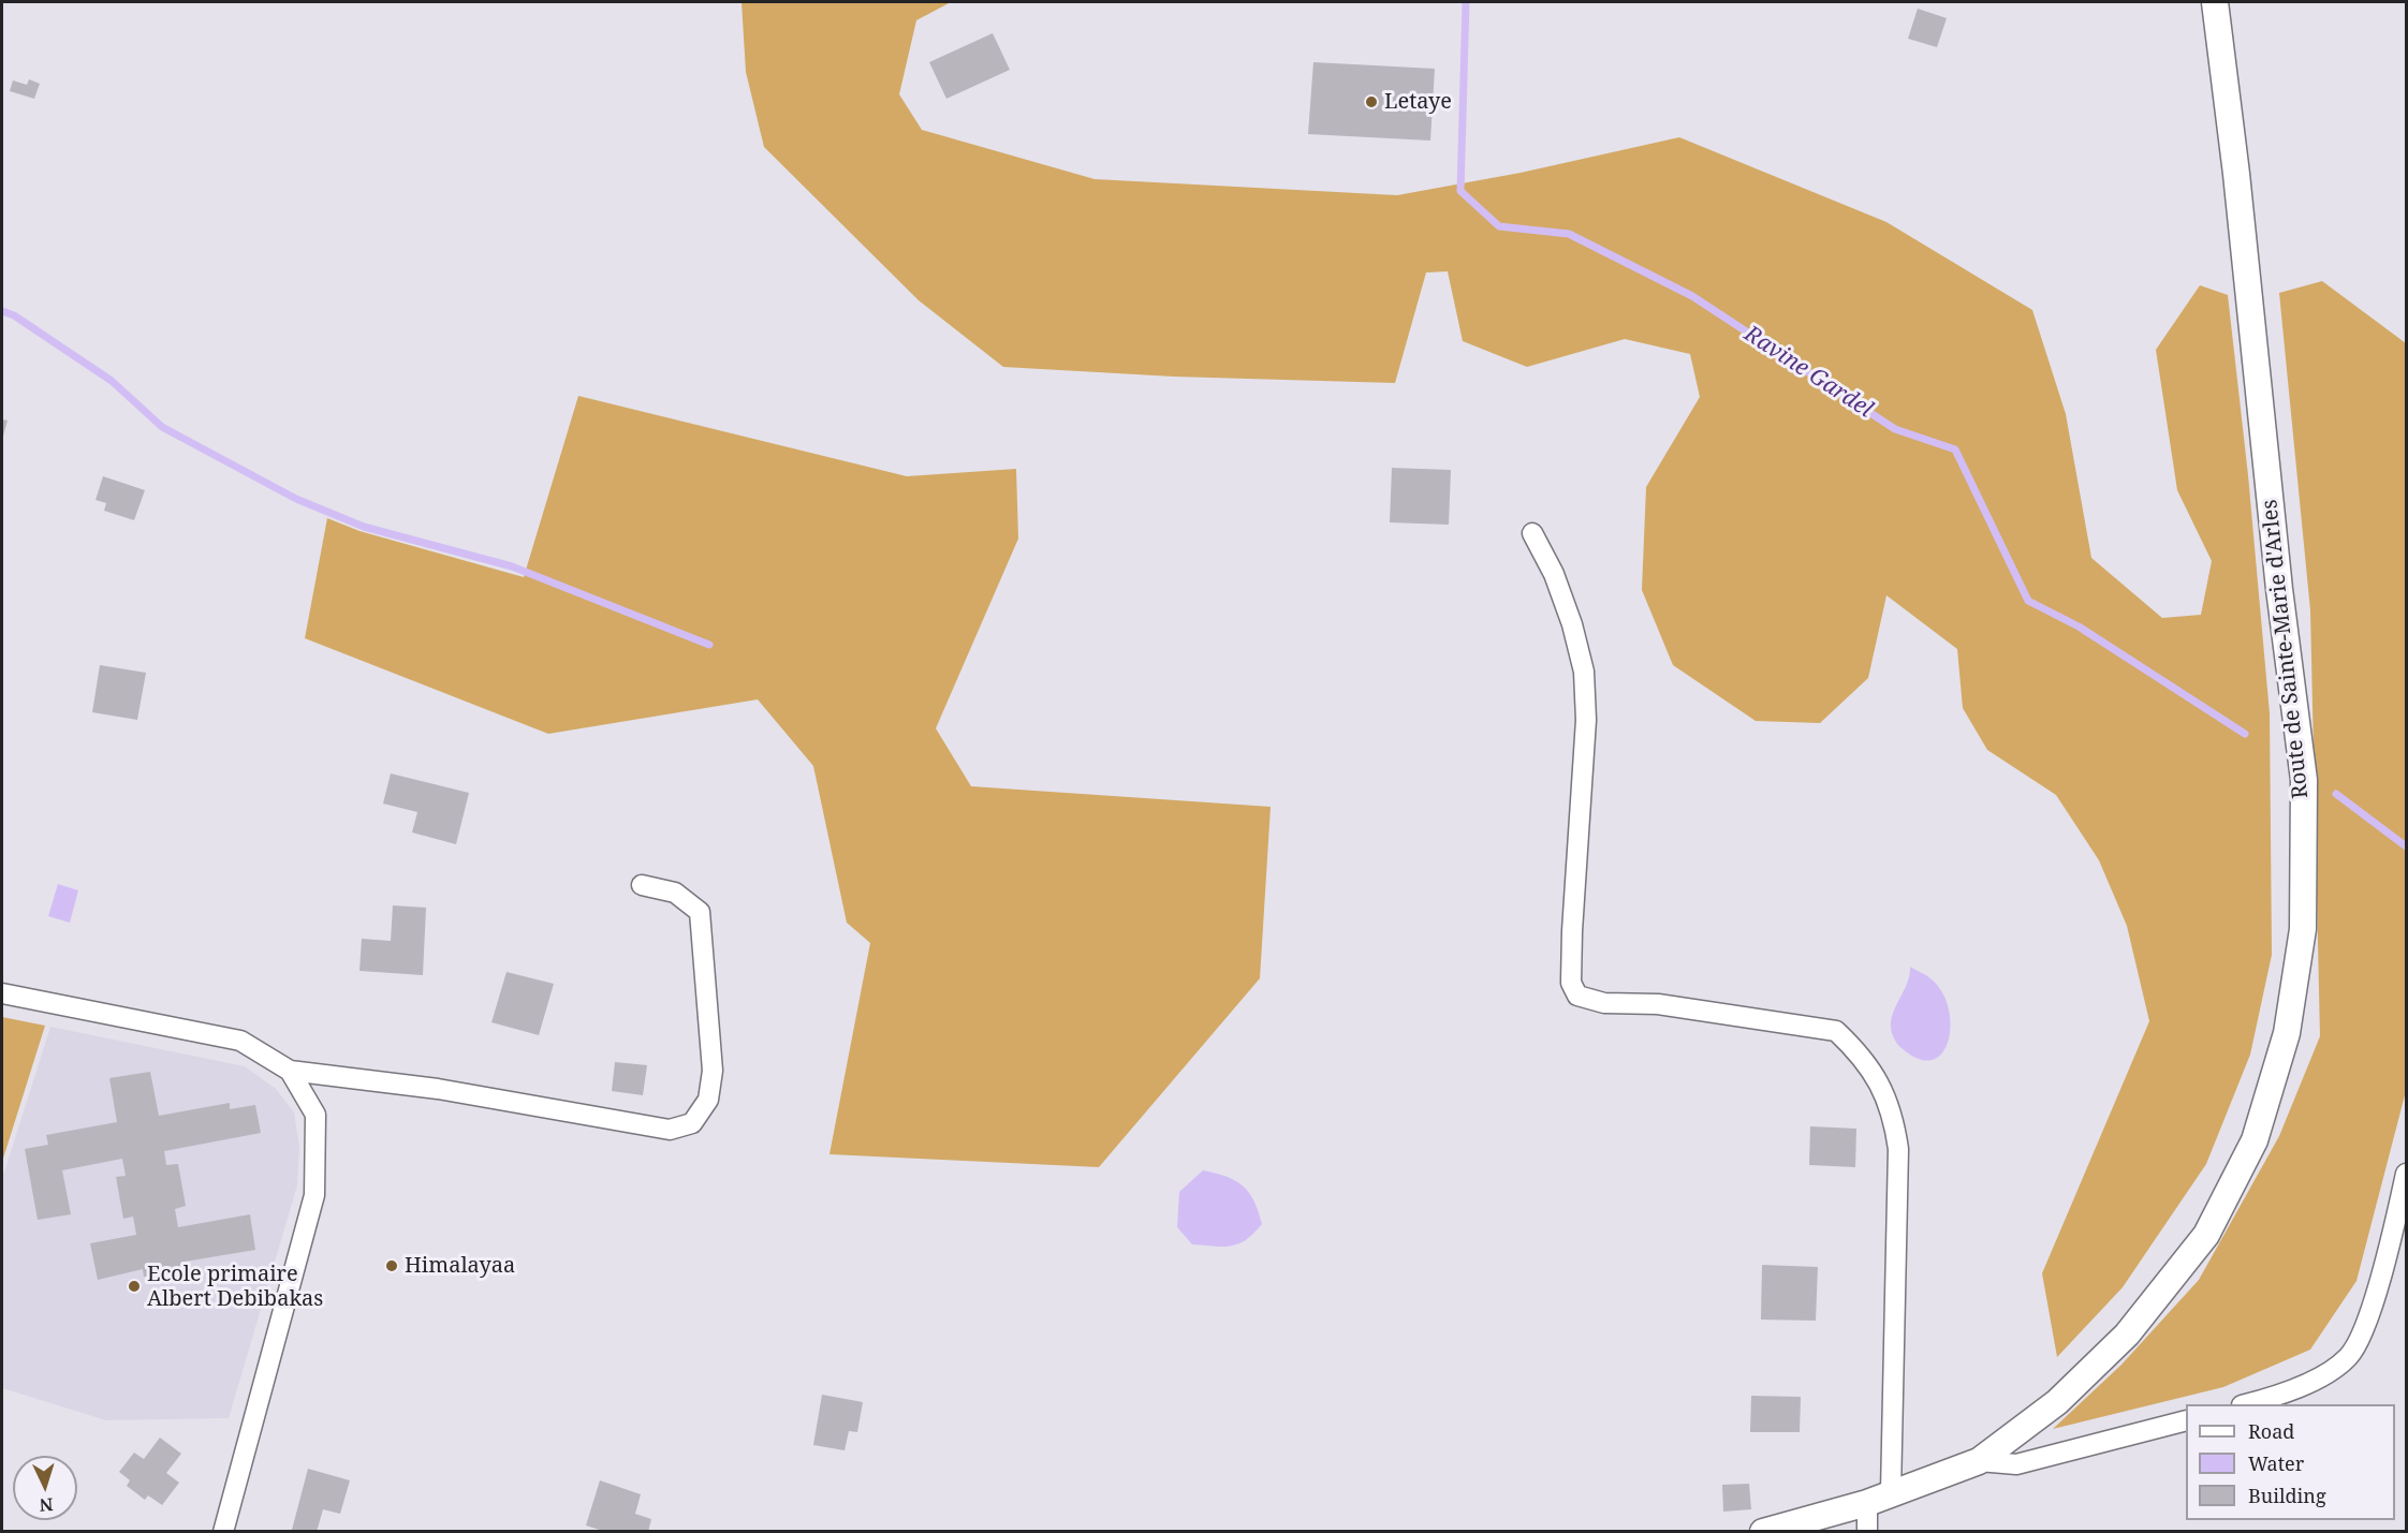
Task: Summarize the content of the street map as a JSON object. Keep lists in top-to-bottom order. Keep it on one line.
{"streets":{"main road":["Route de Sainte-Marie d'Arles"]},"water":["Ravine Gardel"],"places":["Letaye","Himalayaa","Ecole primaire Albert Debibakas"],"legend":["Road","Water","Building"],"north":"bottom"}
